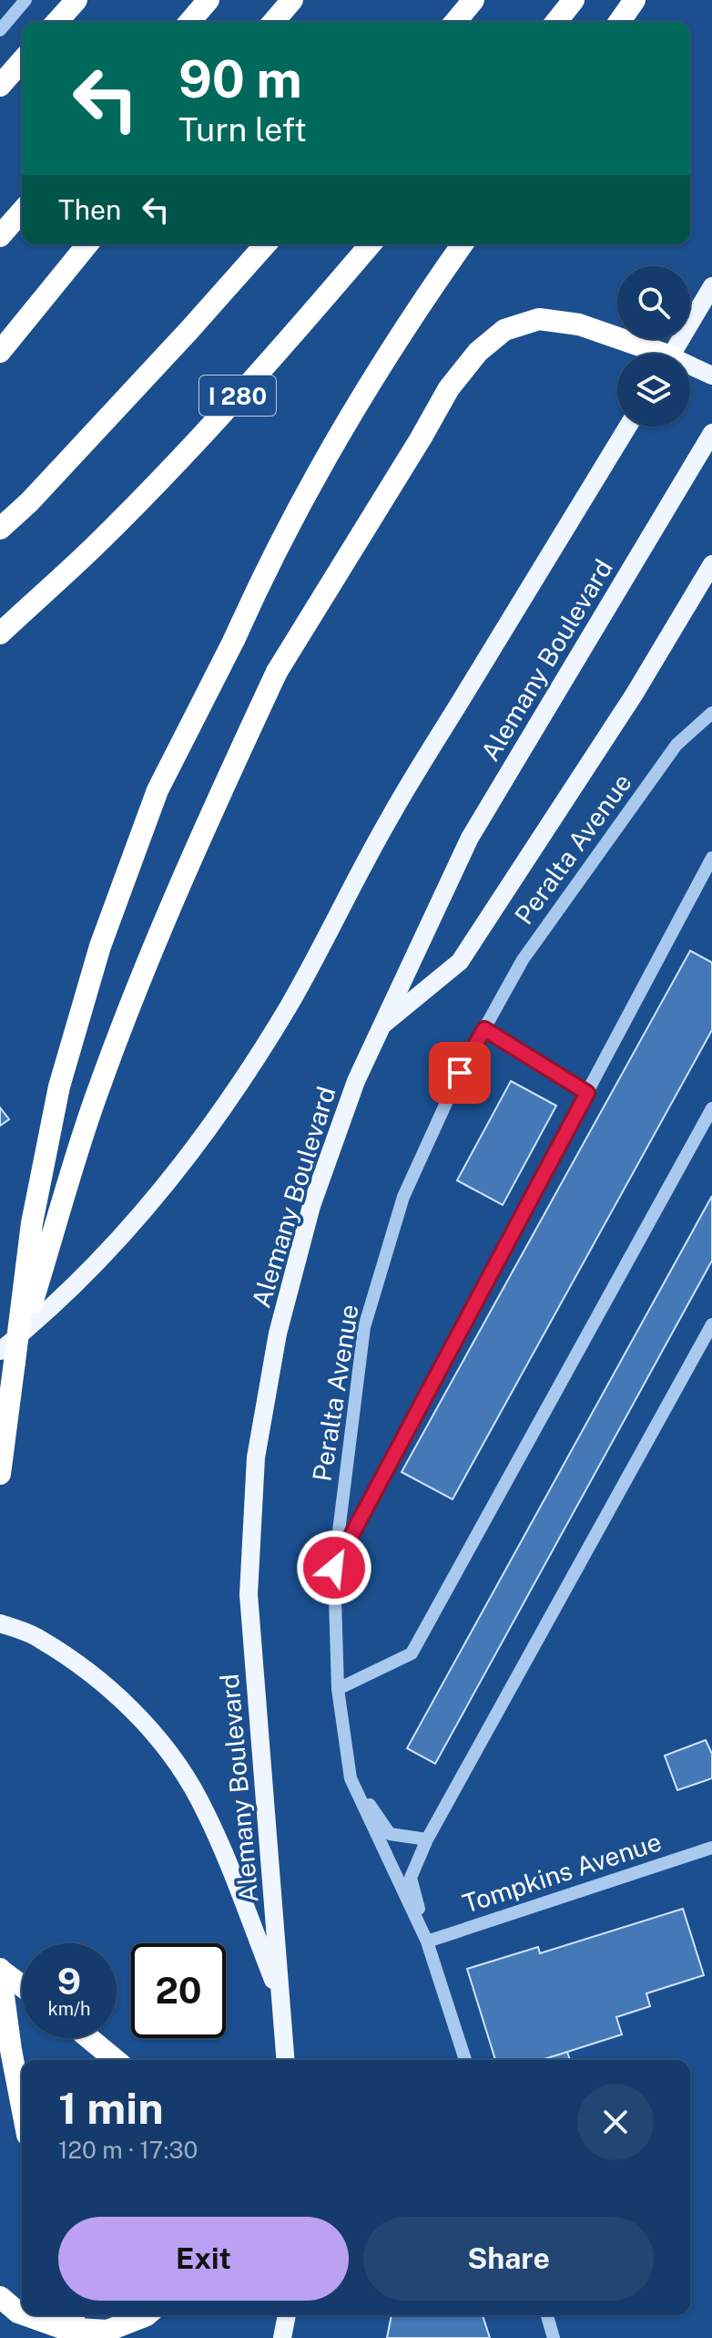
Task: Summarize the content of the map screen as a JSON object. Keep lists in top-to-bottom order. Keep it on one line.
{"streets":{"highway":["I 280"],"main road":["Alemany Boulevard"],"street":["Peralta Avenue","Tompkins Avenue"]},"crossings":[["Peralta Avenue","Tompkins Avenue"]],"page":{"turn":["90 m","Turn left"],"then":"Then","speed":"9 km/h","limit":"20","heading":["1 min","120 m · 17:30"],"buttons":["Exit","Share"]}}
